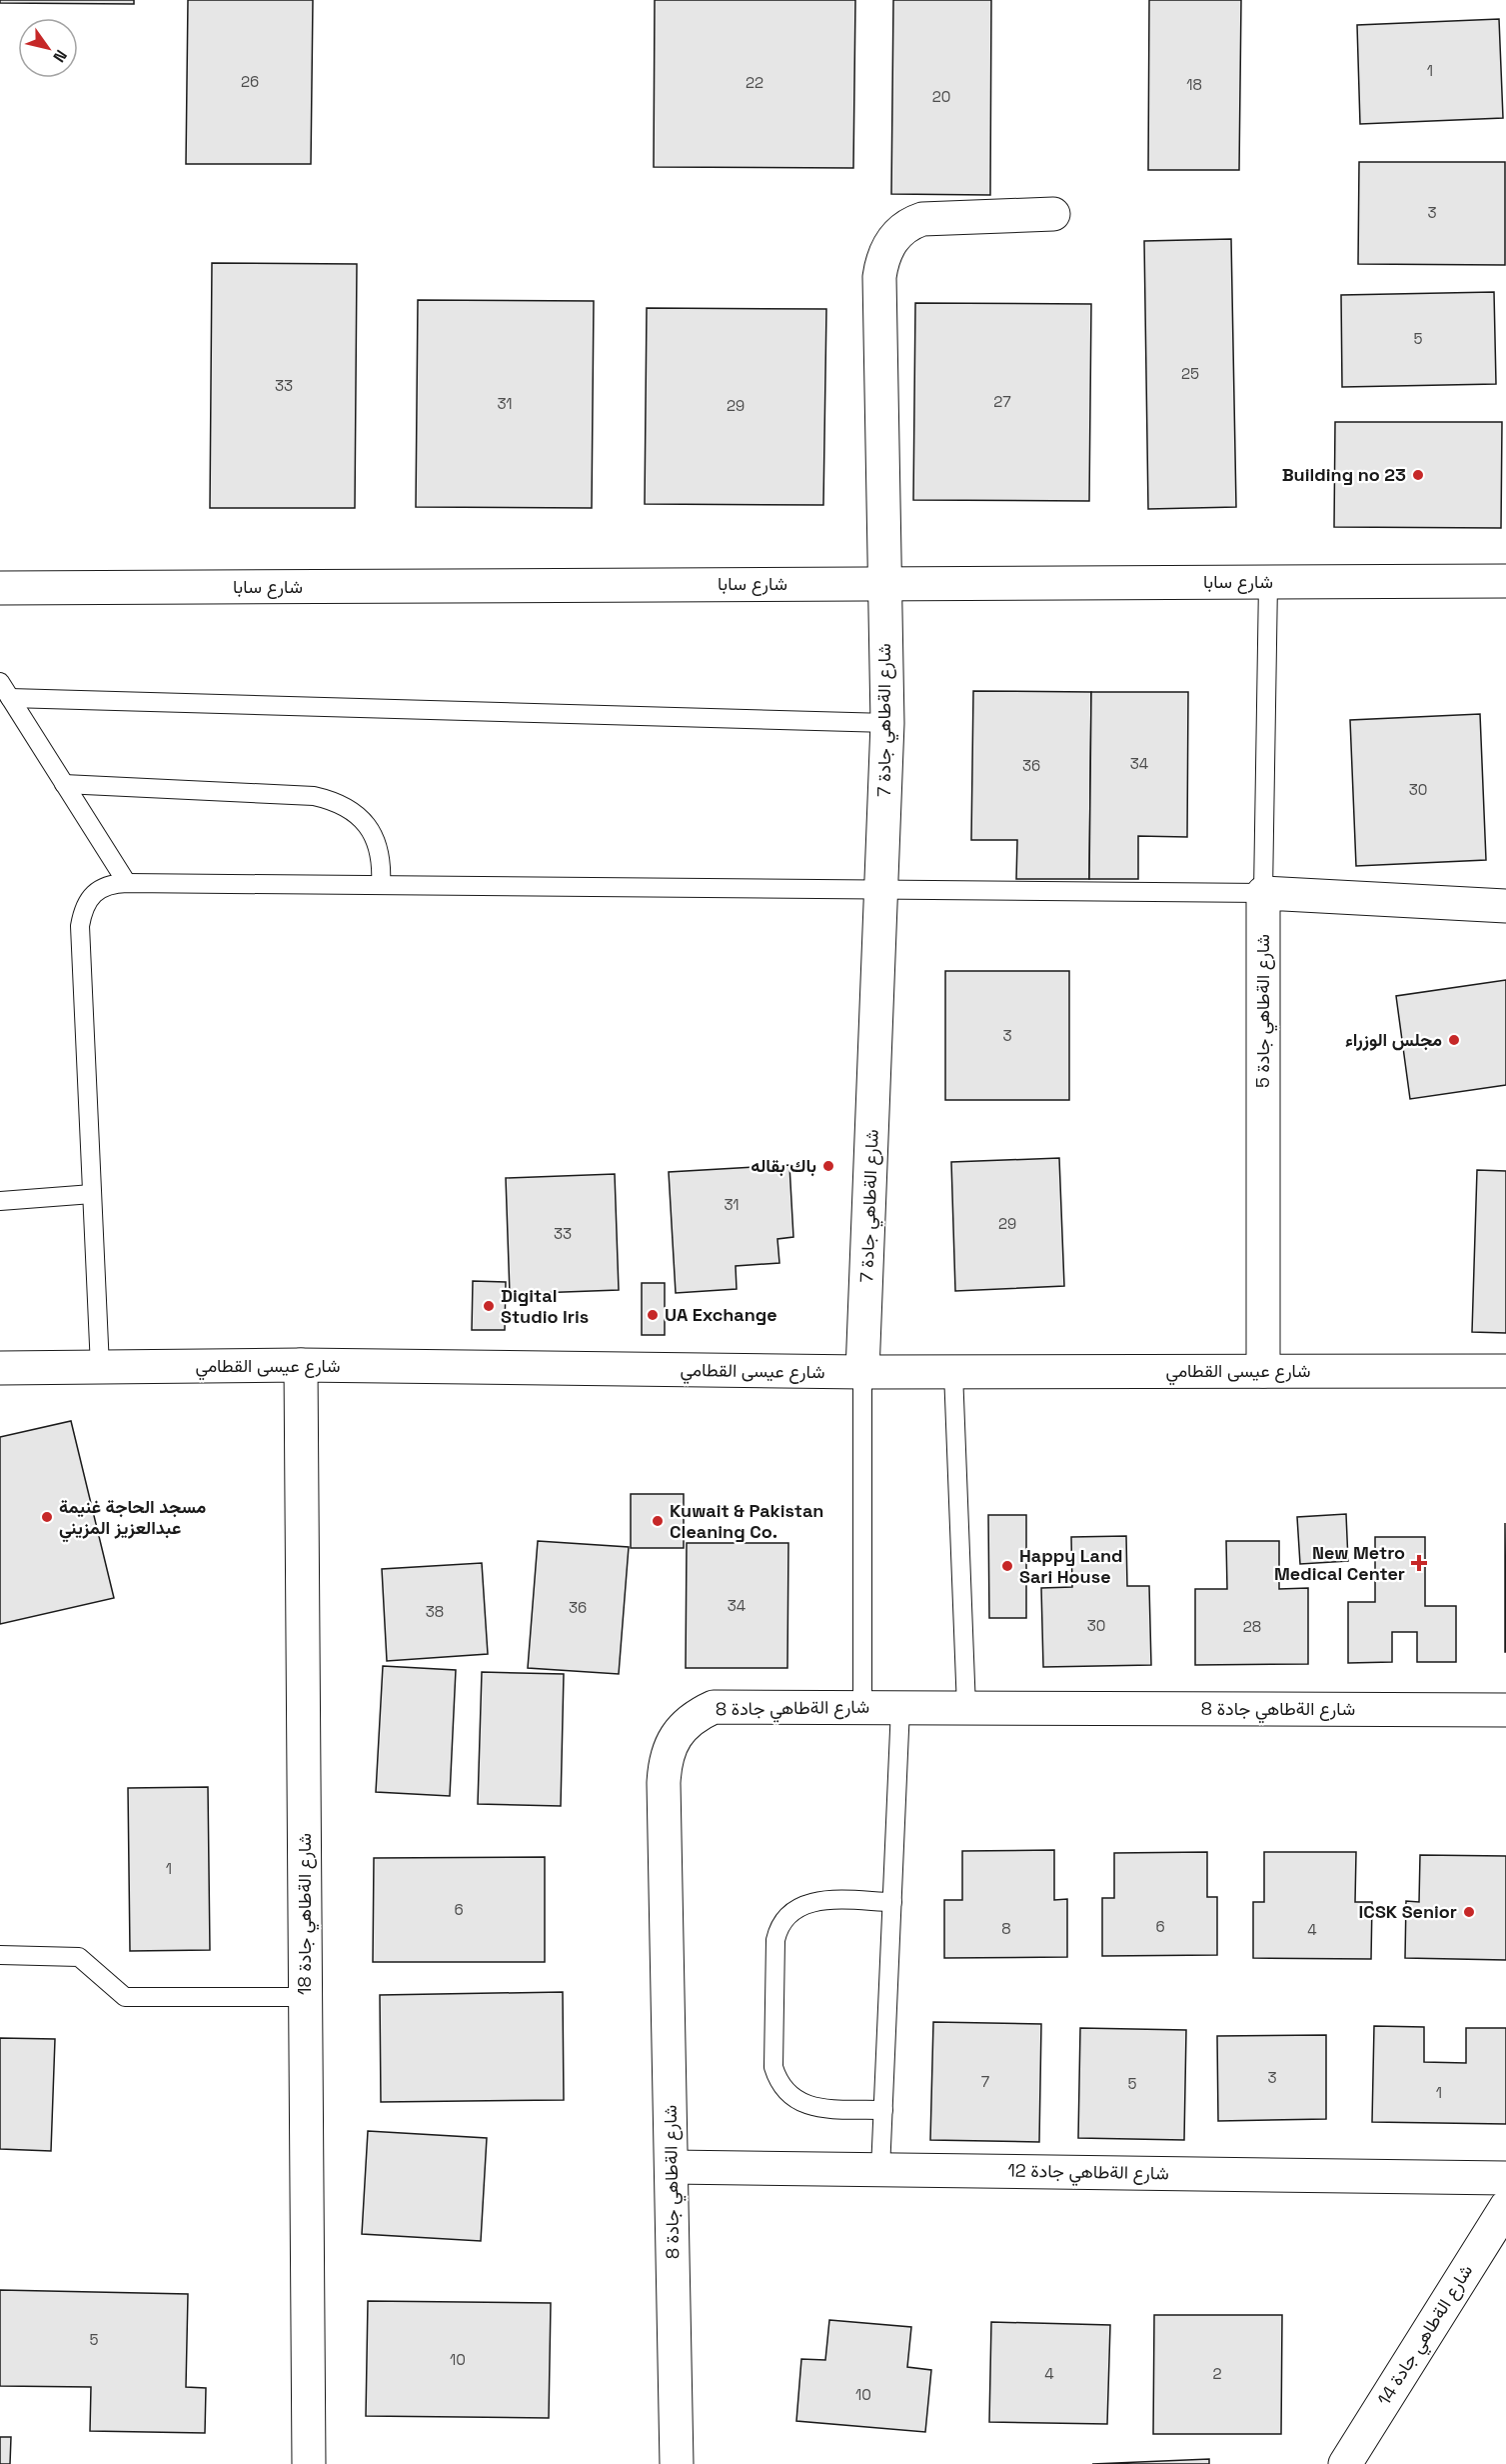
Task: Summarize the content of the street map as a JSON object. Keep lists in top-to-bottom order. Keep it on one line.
{"streets":{"street":["شارع سابا","شارع الةطاهي جادة 7","شارع الةطاهي جادة 5","شارع عيسى القطامي","شارع الةطاهي جادة 8","شارع الةطاهي جادة 18","شارع الةطاهي جادة 12","شارع الةطاهي جادة 14"]},"crossings":[["شارع سابا","شارع الةطاهي جادة 7"],["شارع الةطاهي جادة 7","شارع عيسى القطامي"],["شارع الةطاهي جادة 5","شارع عيسى القطامي"],["شارع عيسى القطامي","شارع الةطاهي جادة 18"],["شارع الةطاهي جادة 8","شارع الةطاهي جادة 12"]],"places":{"other":["Building no 23","مجلس الوزراء","باك بقاله","Digital Studio Iris","UA Exchange","مسجد الحاجة غنيمة عبدالعزيز المزيني","Kuwait & Pakistan Cleaning Co.","Happy Land Sari House","ICSK Senior"],"health":["New Metro Medical Center"]},"house_numbers":["1","26","22","18","20","3","5","25","33","27","31","29","34","36","30","3","31","29","33","34","36","38","30","28","1","6","6","8","4","3","7","5","1","5","10","4","2","10"],"north":"bottom right"}
